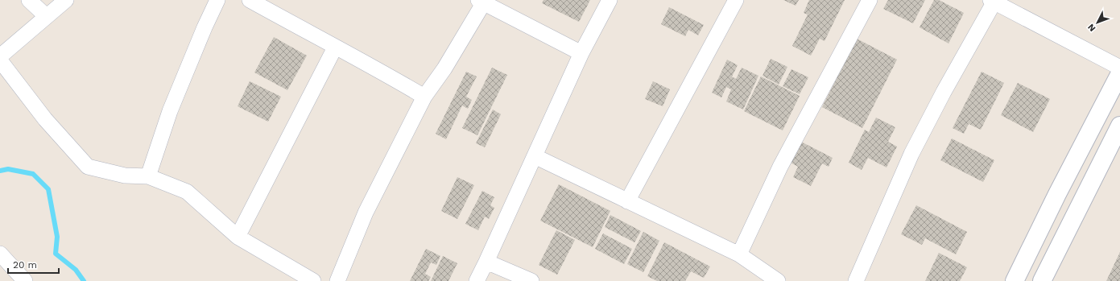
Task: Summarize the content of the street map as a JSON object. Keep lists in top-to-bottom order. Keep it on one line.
{"scale_bar":"20 m","north":"bottom left"}
